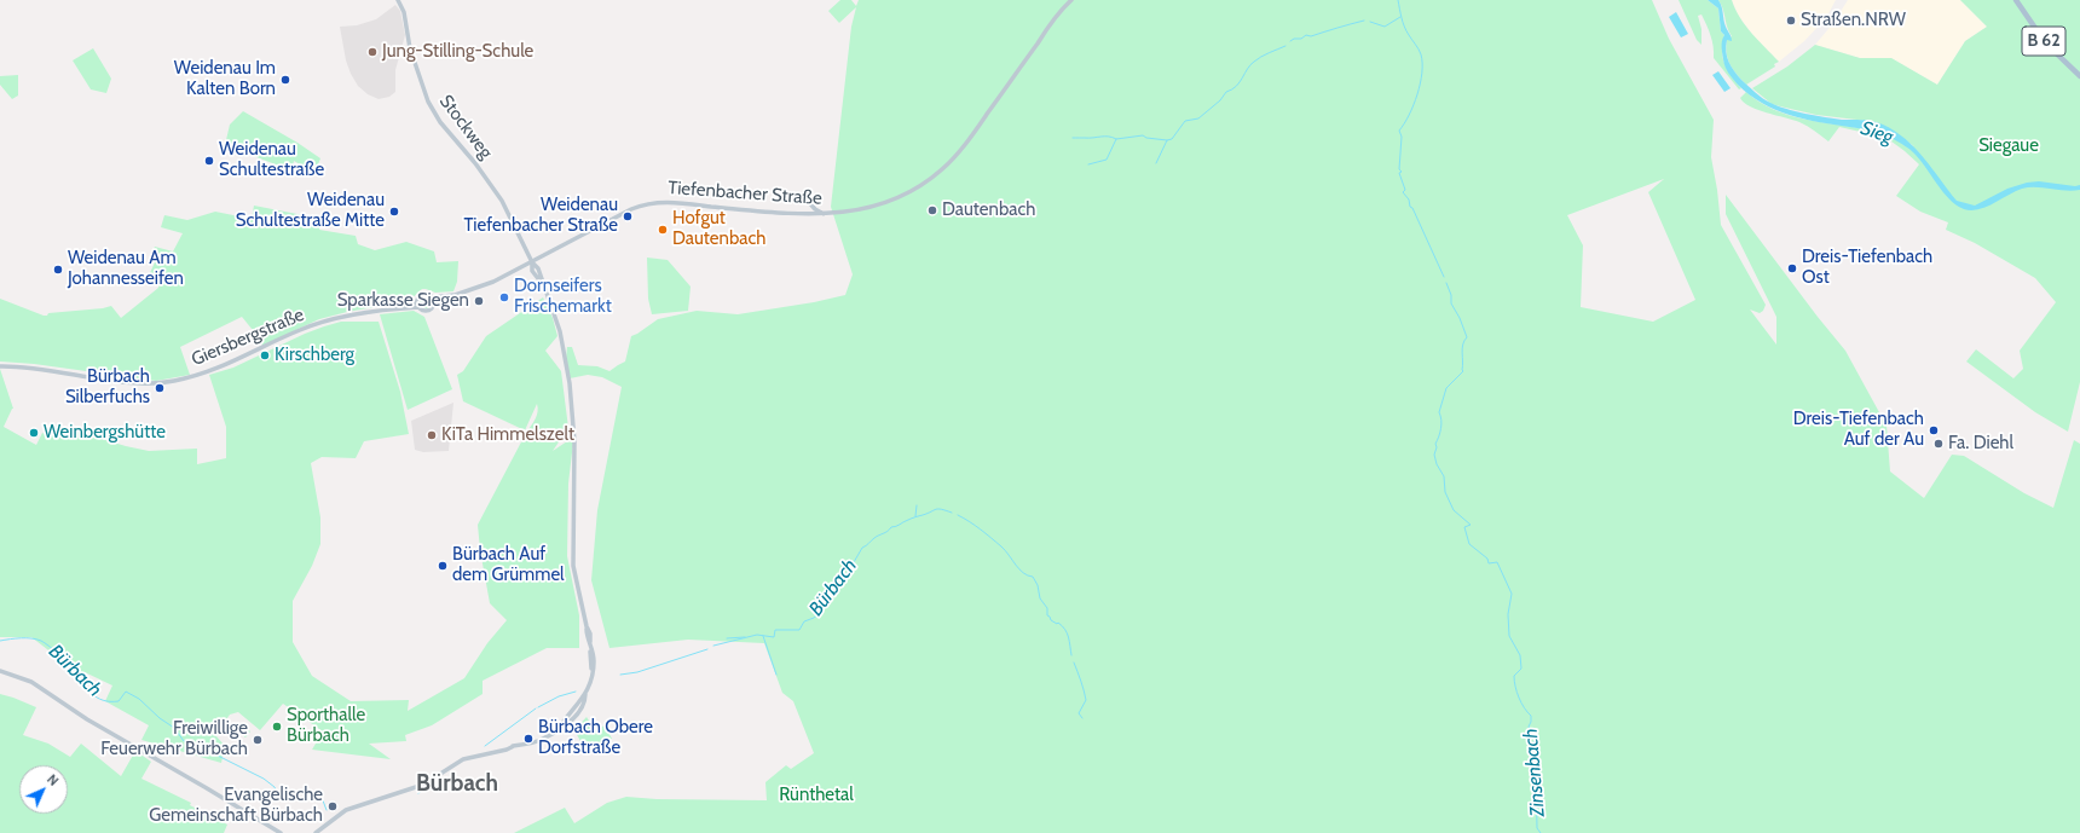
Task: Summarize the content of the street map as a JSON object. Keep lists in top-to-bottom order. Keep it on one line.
{"streets":{"main road":["B 62"],"street":["Stockweg","Tiefenbacher Straße","Giersbergstraße"]},"crossings":[["Stockweg","Tiefenbacher Straße"]],"districts":["Bürbach"],"water":["Sieg","Bürbach","Zinsenbach"],"parks":["Siegaue","Rünthetal"],"places":["Straßen.NRW","Jung-Stilling-Schule","Weidenau Im Kalten Born","Weidenau Schultestraße","Dautenbach","Weidenau Schultestraße Mitte","Weidenau Tiefenbacher Straße","Hofgut Dautenbach","Dreis-Tiefenbach Ost","Weidenau Am Johannesseifen","Dornseifers Frischemarkt","Sparkasse Siegen","Kirschberg","Bürbach Silberfuchs","Dreis-Tiefenbach Auf der Au","Weinbergshütte","KiTa Himmelszelt","Fa. Diehl","Bürbach Auf dem Grümmel","Sporthalle Bürbach","Bürbach Obere Dorfstraße","Freiwillige Feuerwehr Bürbach","Evangelische Gemeinschaft Bürbach"],"north":"top right"}
